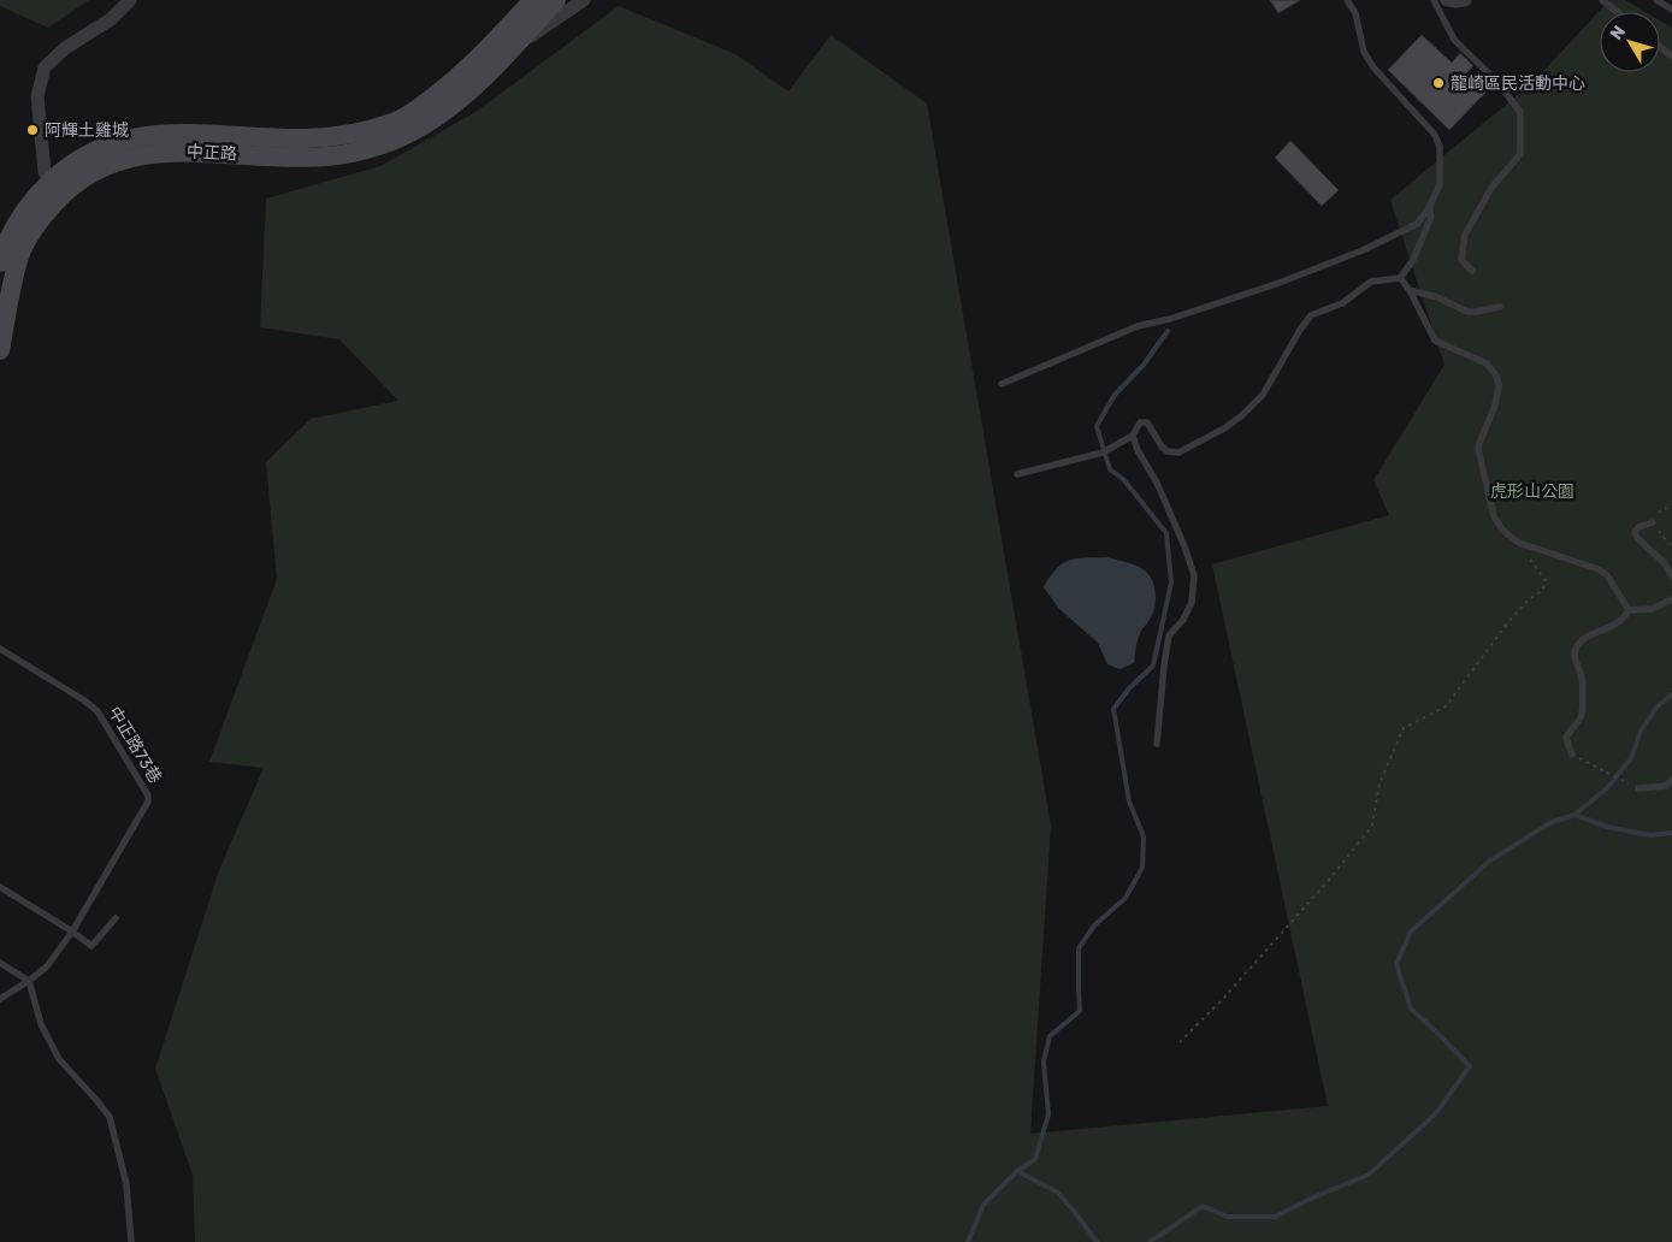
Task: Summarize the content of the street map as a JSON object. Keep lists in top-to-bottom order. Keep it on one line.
{"streets":{"main road":["中正路"],"lane":["中正路73巷"]},"parks":["虎形山公園"],"places":["龍崎區民活動中心","阿輝土雞城"],"north":"top left"}
